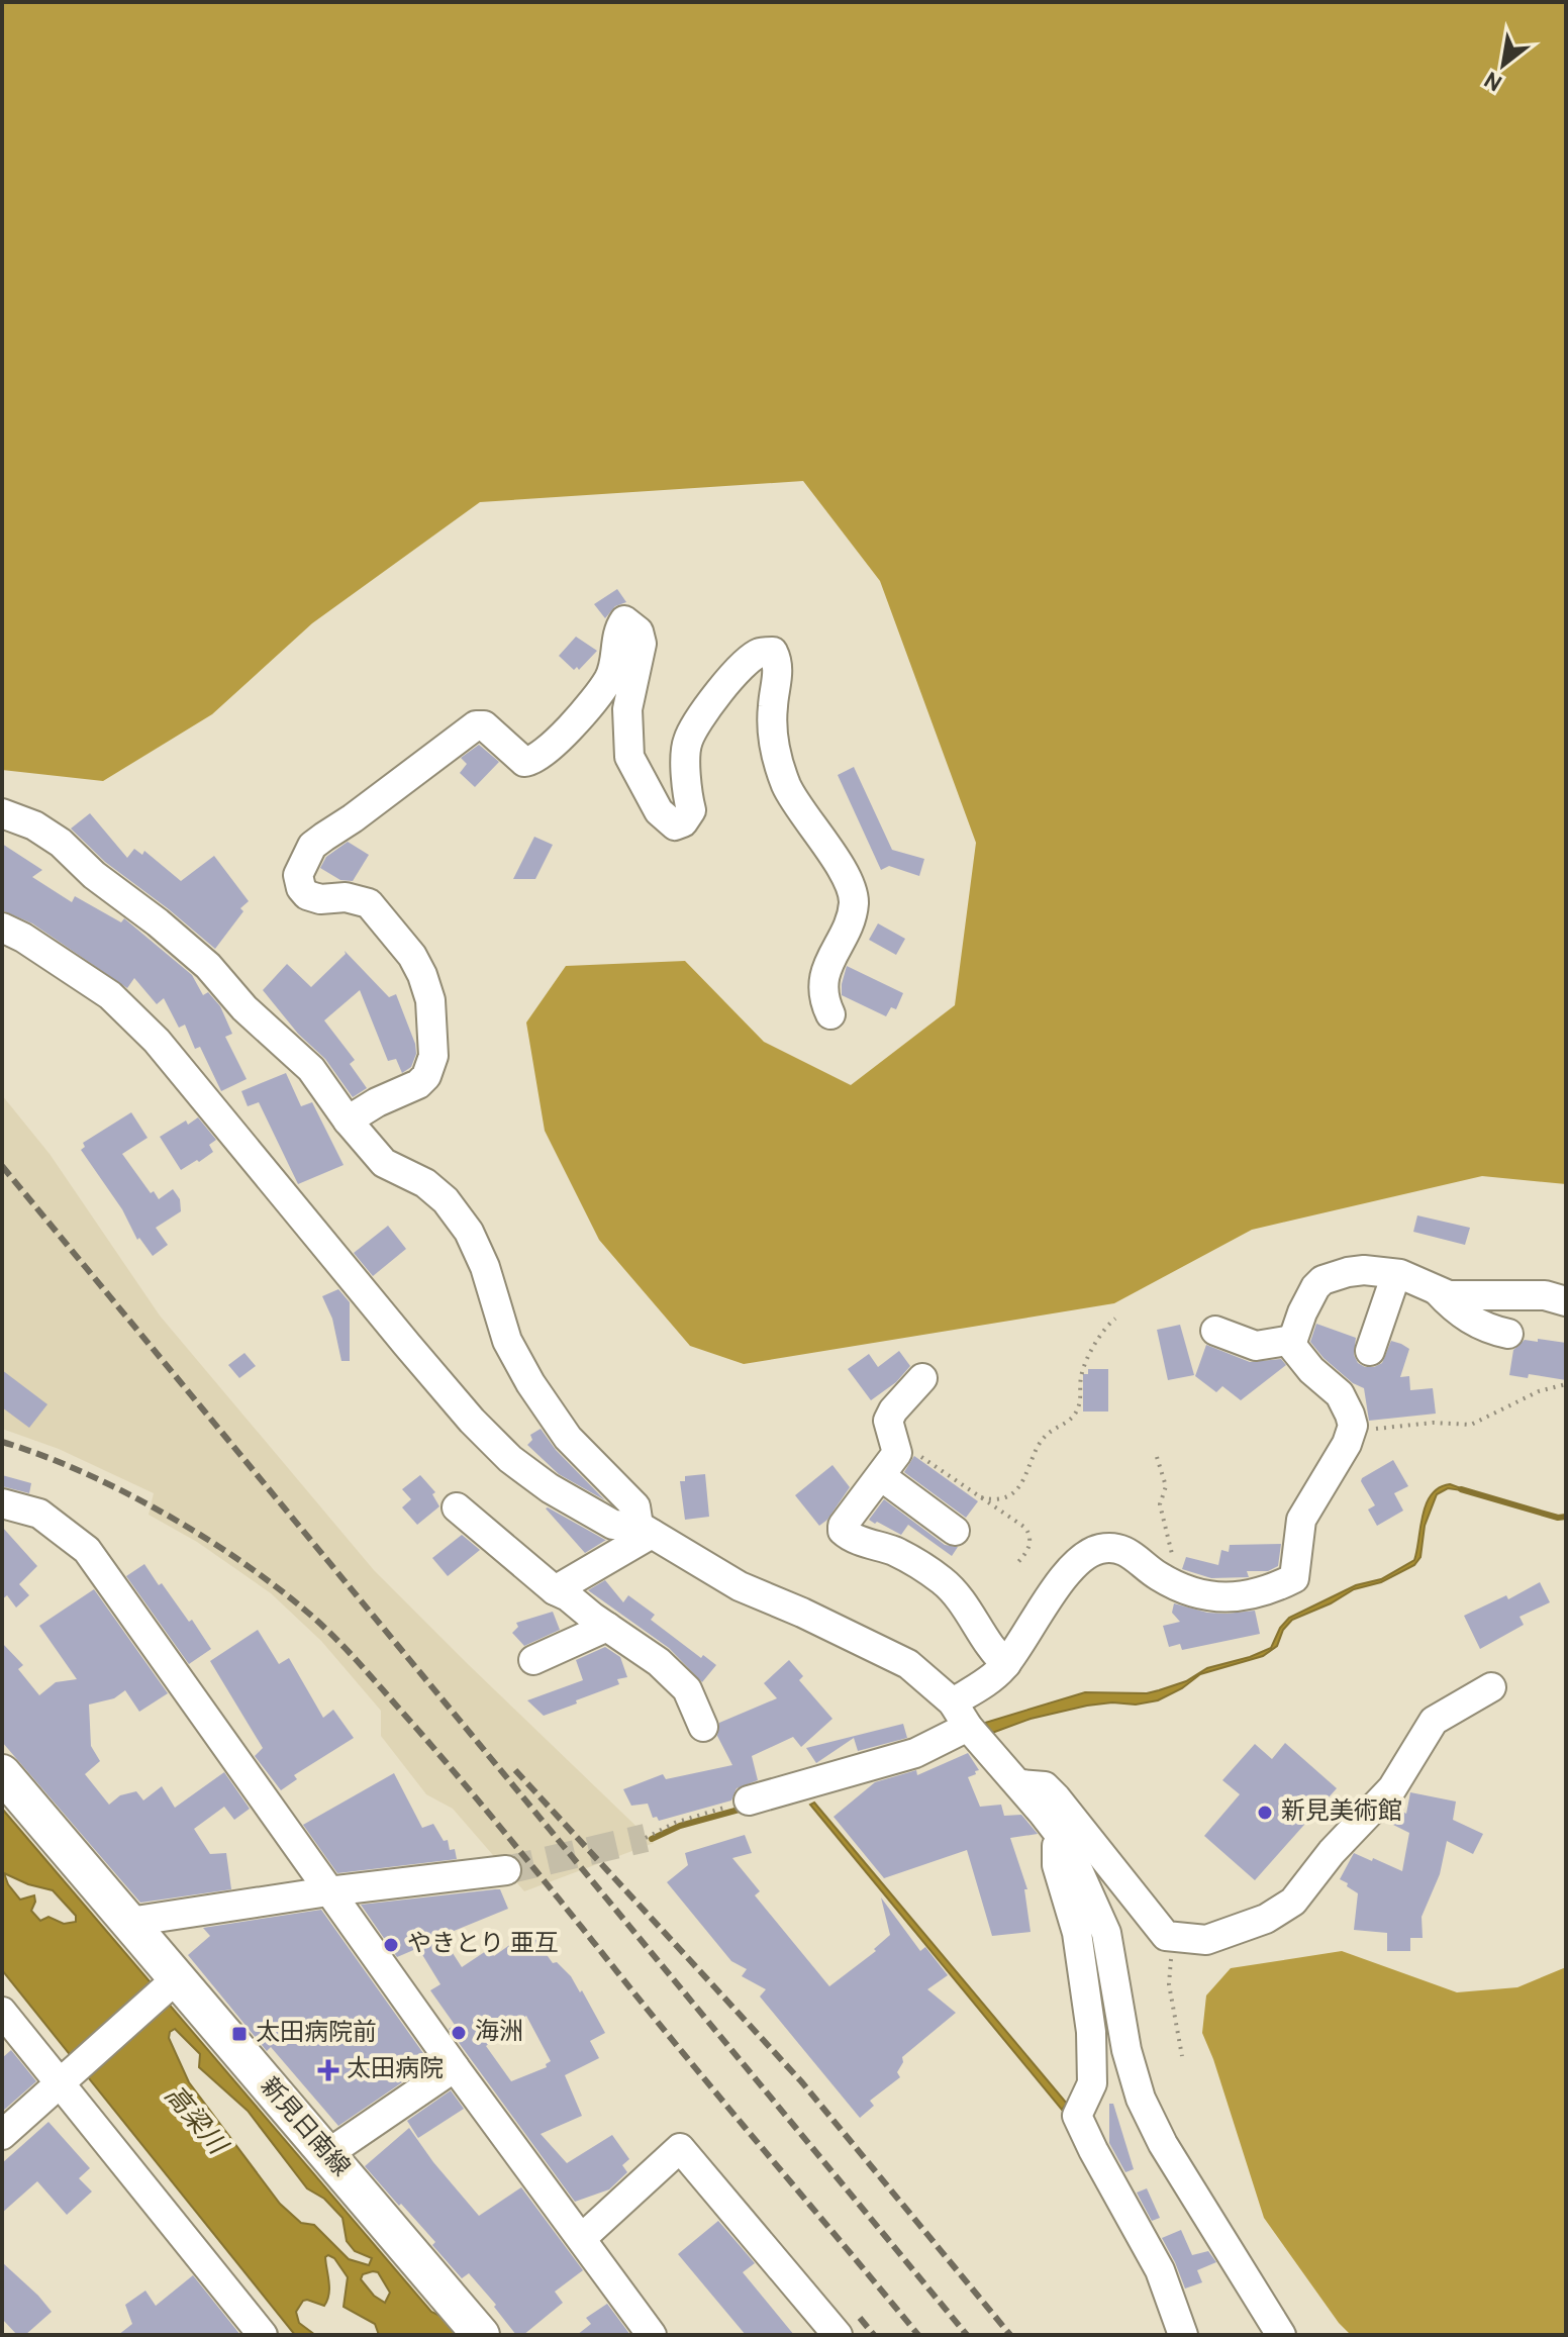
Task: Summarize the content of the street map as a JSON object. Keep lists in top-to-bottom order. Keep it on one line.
{"streets":{"main road":["新見日南線"]},"water":["高梁川"],"places":{"other":["新見美術館","やきとり 亜互","海洲"],"transit":["太田病院前"],"health":["太田病院"]},"north":"bottom left"}
